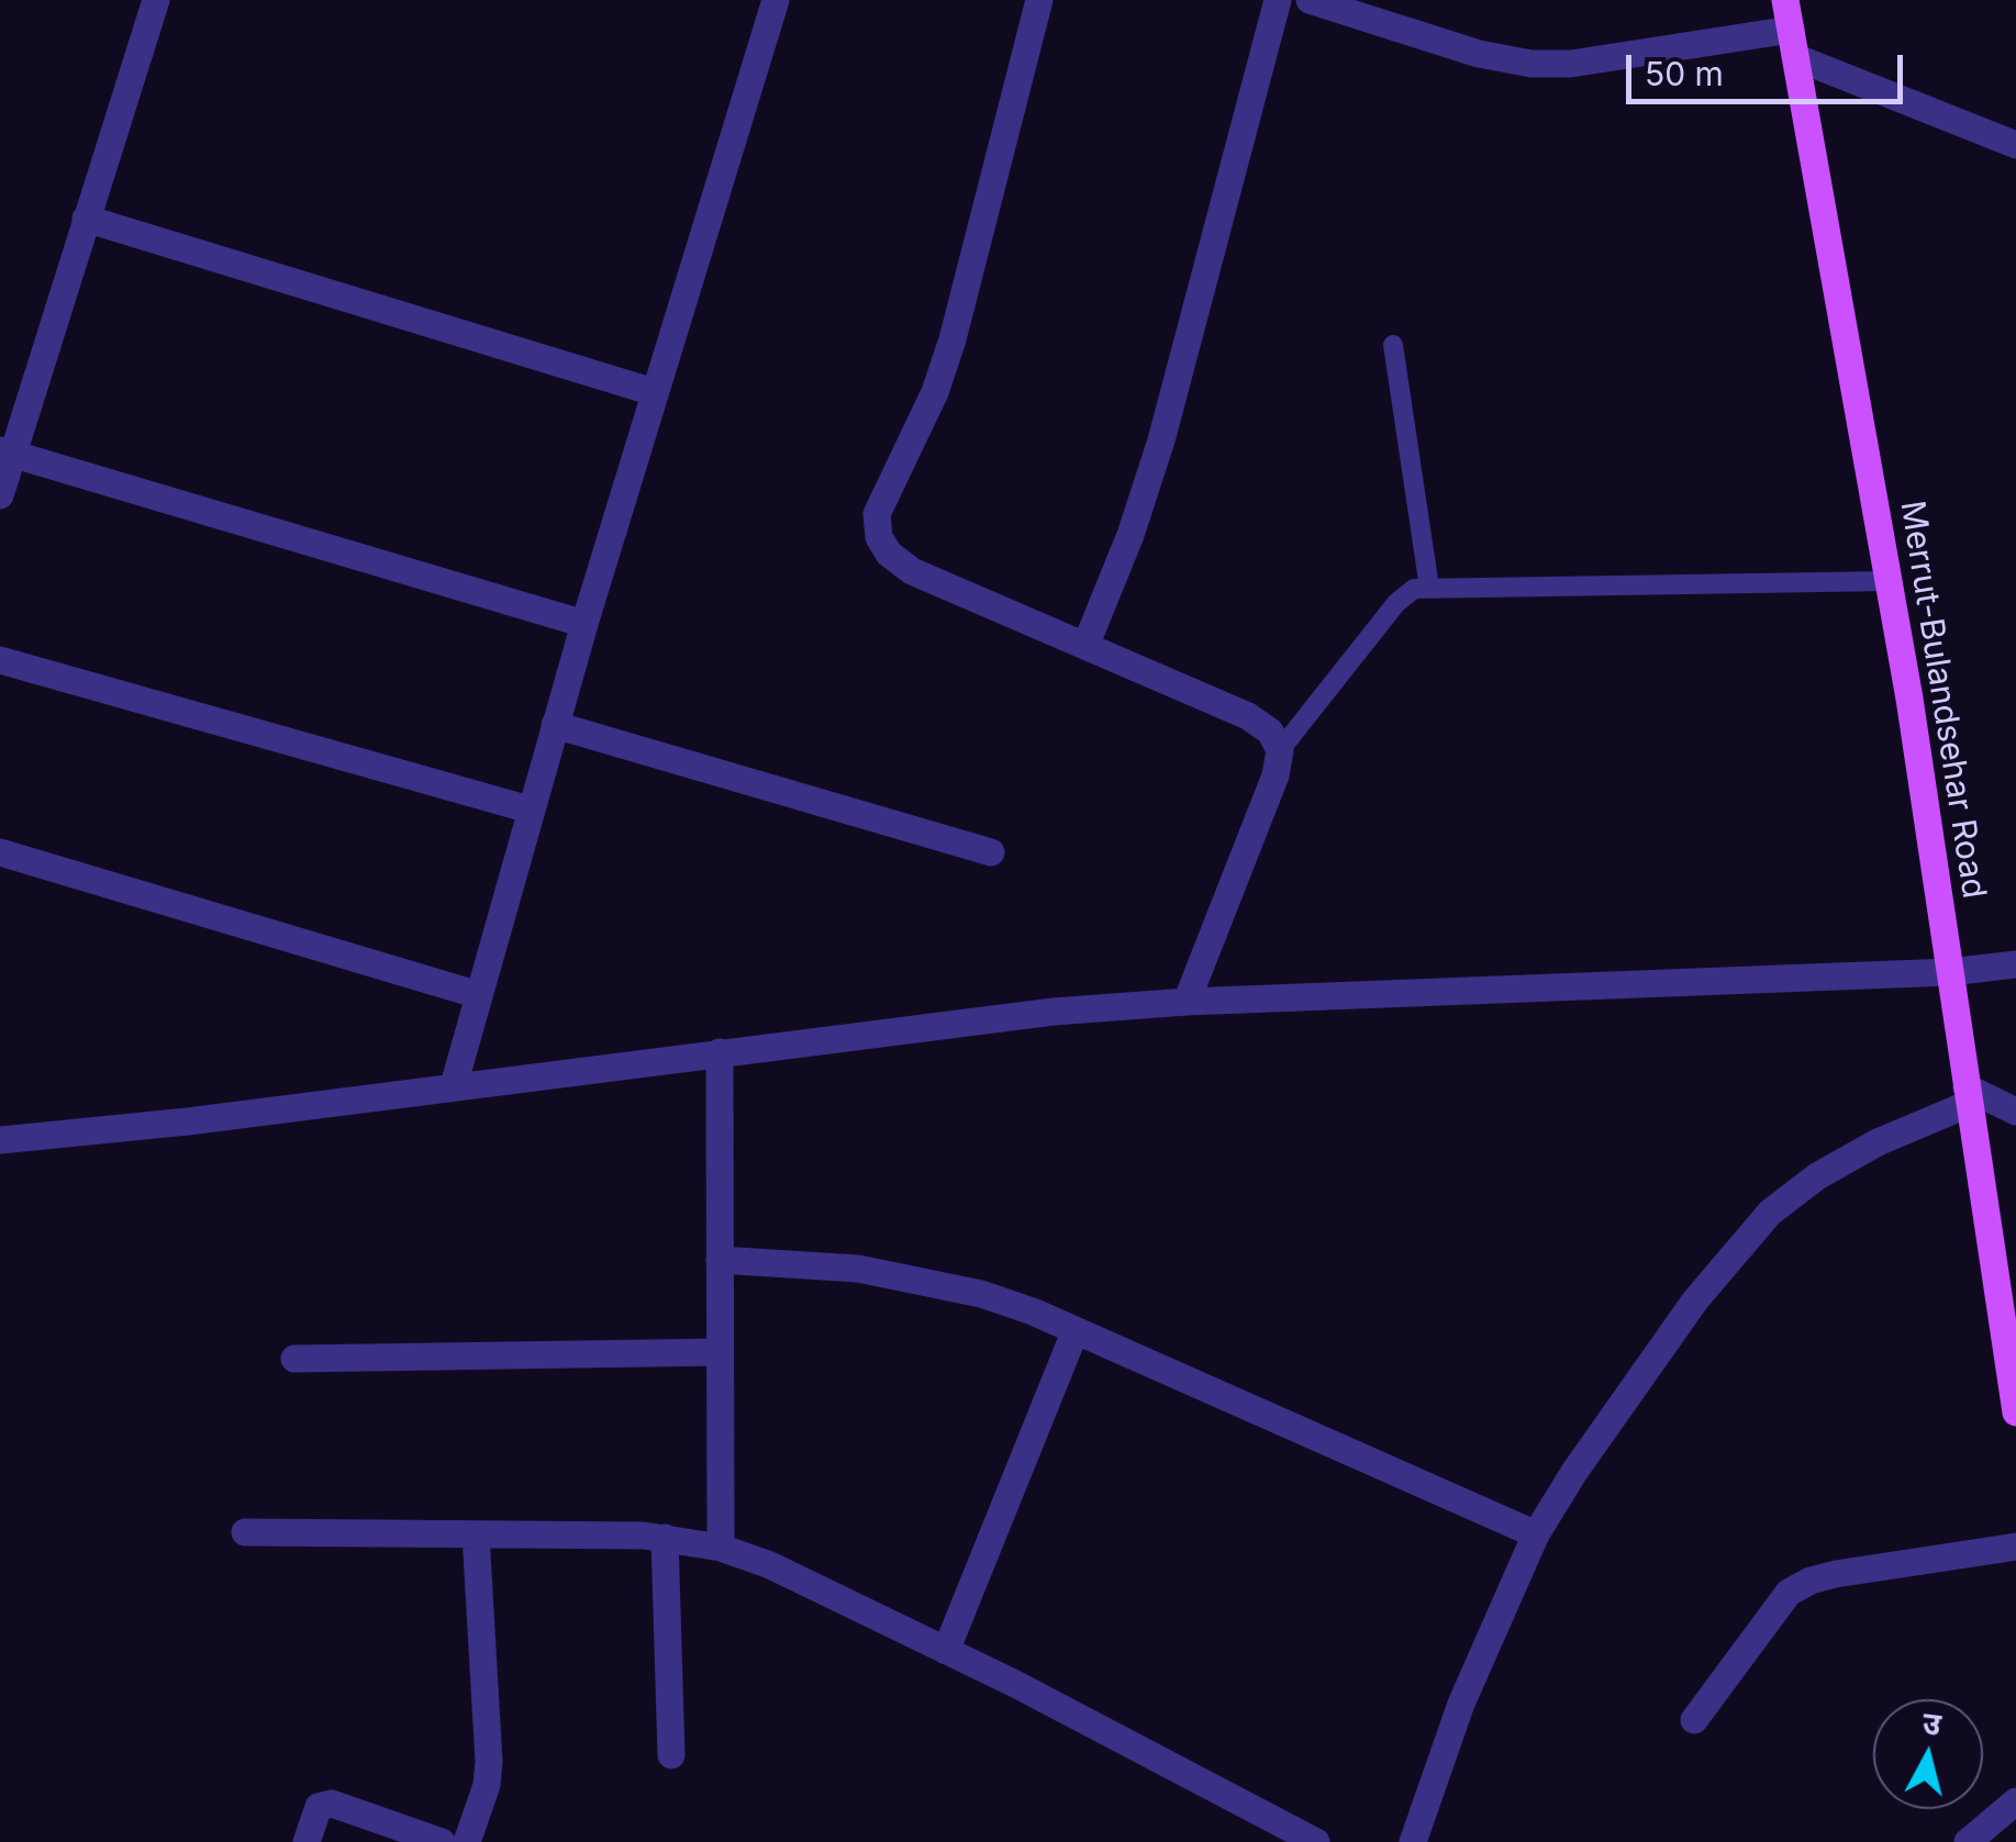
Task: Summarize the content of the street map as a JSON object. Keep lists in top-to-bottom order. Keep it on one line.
{"streets":{"main road":["Merrut-Bulandsehar Road"]},"scale_bar":"50 m","north":"top"}
